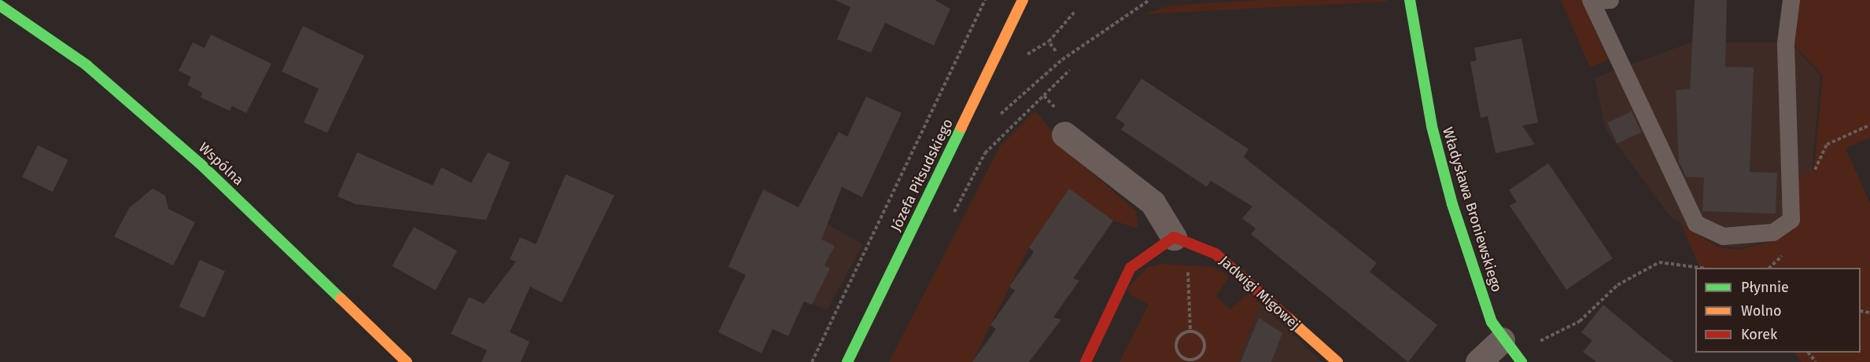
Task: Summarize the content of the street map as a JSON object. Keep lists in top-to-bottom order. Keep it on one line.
{"streets":{"street":["Wspólna","Józefa Piłsudskiego","Władysława Broniewskiego","Jadwigi Migowej"]},"legend":["Płynnie","Wolno","Korek"]}
